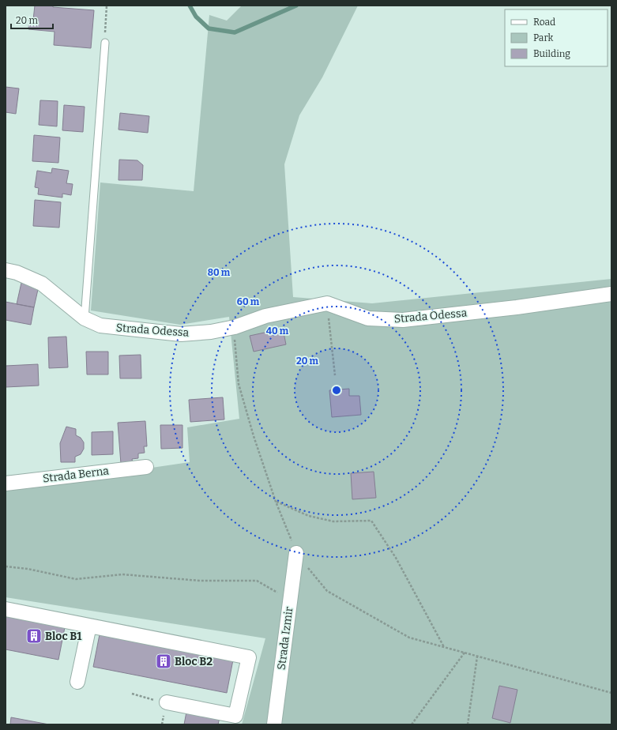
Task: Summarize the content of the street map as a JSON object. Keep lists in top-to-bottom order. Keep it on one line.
{"streets":{"street":["Strada Odessa","Strada Berna","Strada Izmir"]},"places":{"building":["Bloc B1","Bloc B2"]},"legend":["Road","Park","Building"],"scale_bar":"20 m","rings":["80 m","60 m","40 m","20 m"]}
